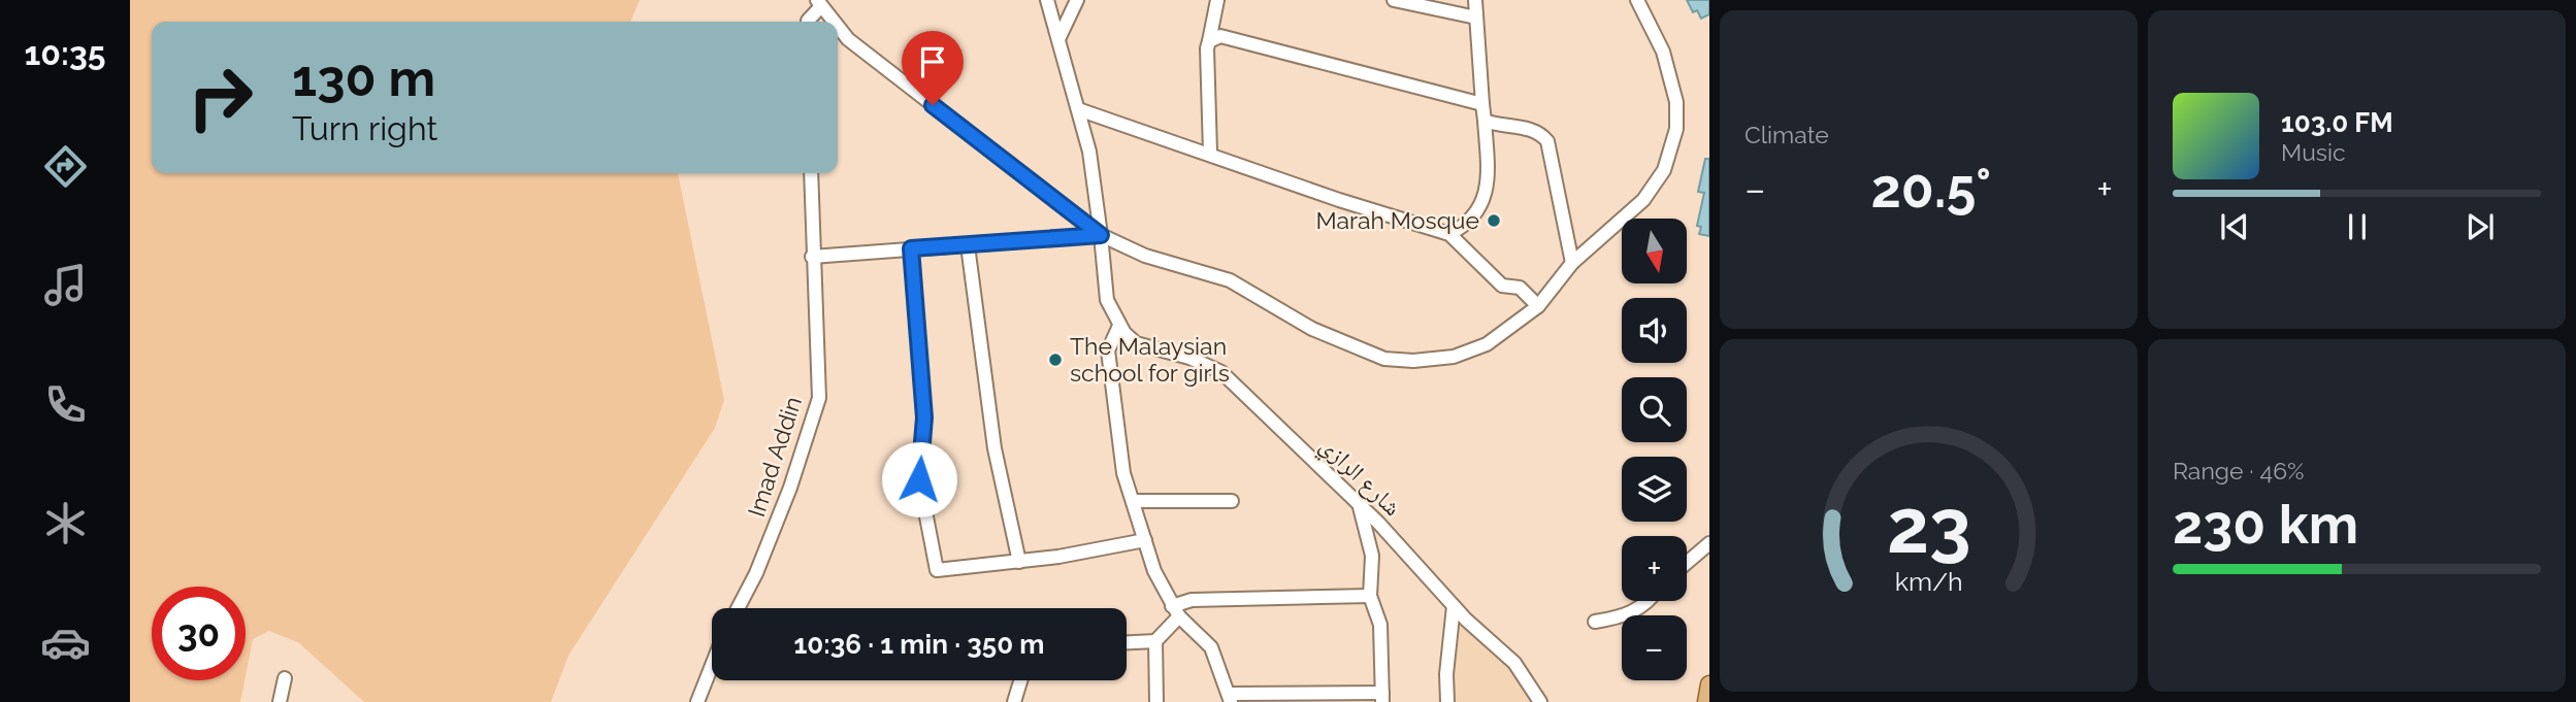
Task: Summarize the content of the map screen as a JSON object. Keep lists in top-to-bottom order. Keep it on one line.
{"streets":{"street":["Imad Addin","شارع الرازي"]},"places":["Marah Mosque","The Malaysian school for girls"],"north":"bottom","page":{"tabs":"10:35","tile":["Climate",["Range · 46%","230 km"]],"turn":["130 m","Turn right"],"song":["103.0 FM","Music"],"heat":["−","20.5°","+"],"map_buttons":["+","−"],"limit":"30","trip":"10:36 · 1 min · 350 m","gauge":["23","km/h"]}}
